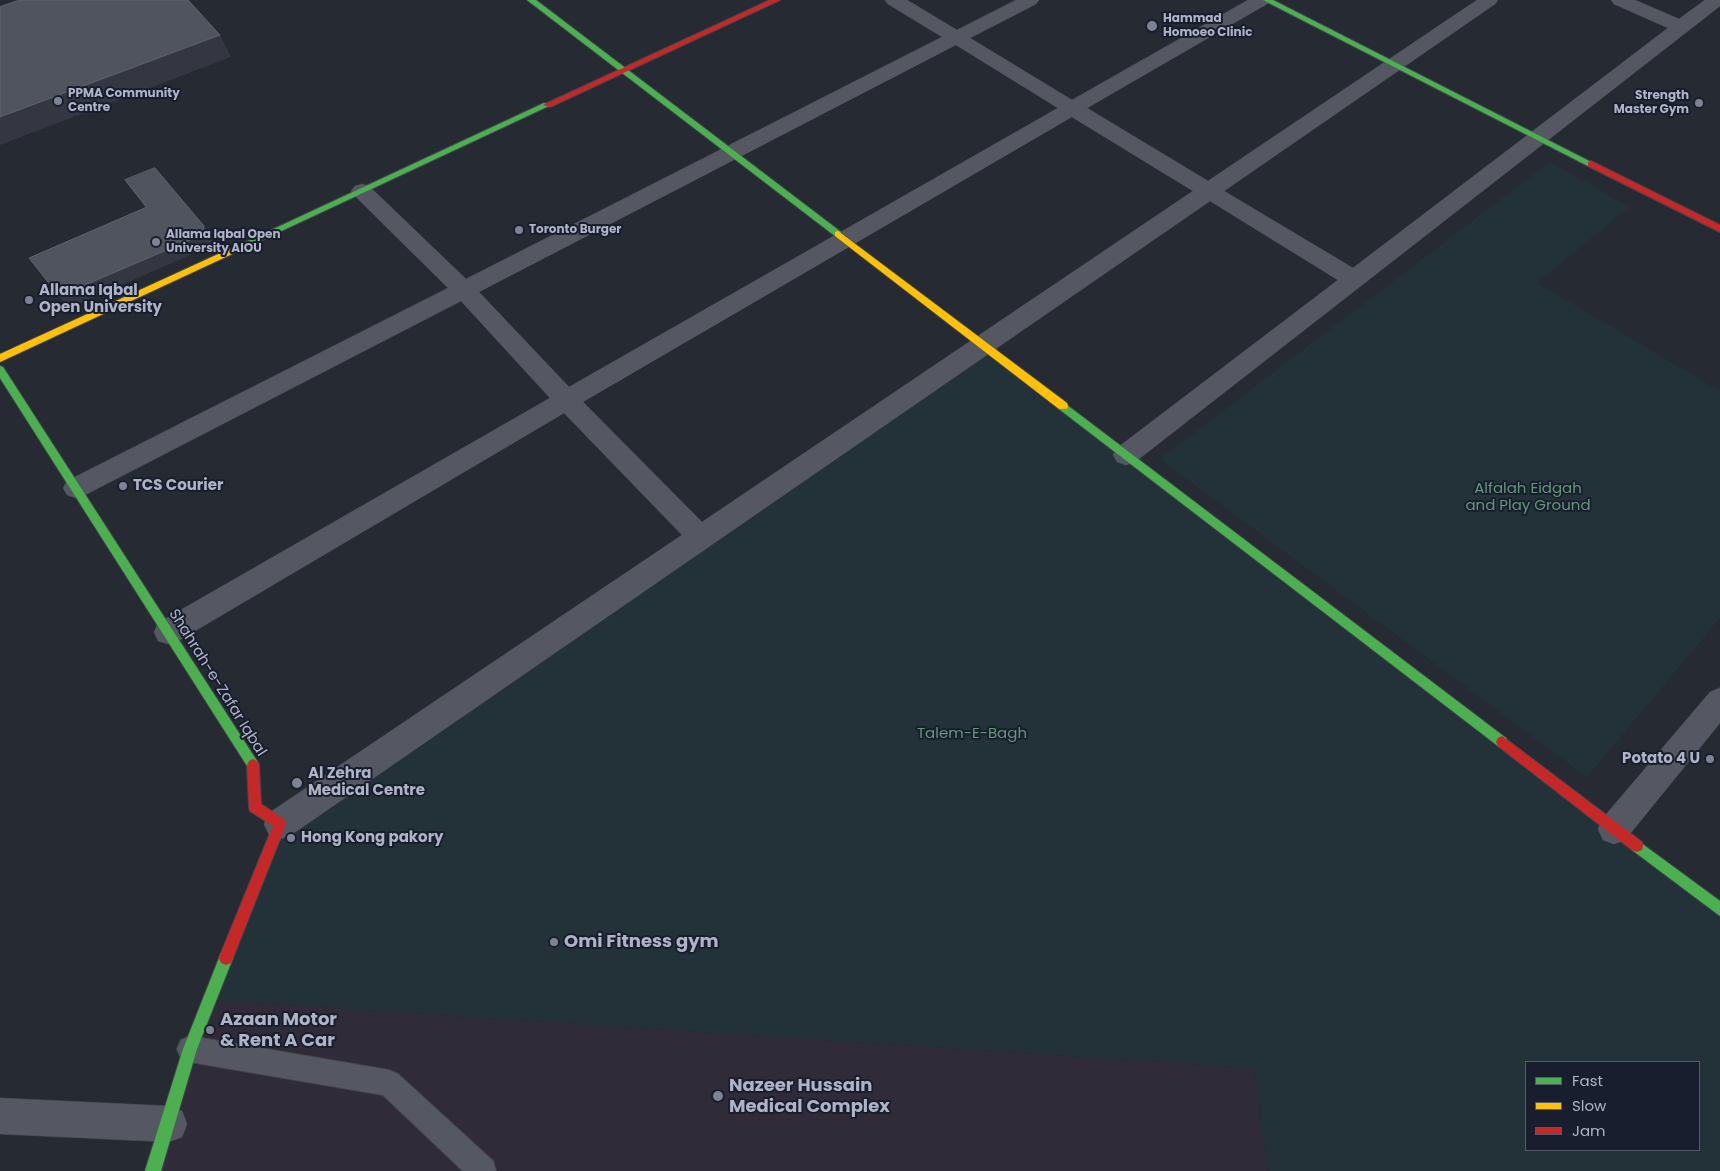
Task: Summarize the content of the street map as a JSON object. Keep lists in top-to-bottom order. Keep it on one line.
{"streets":{"street":["Shahrah-e-Zafar Iqbal"]},"parks":["Alfalah Eidgah and Play Ground","Talem-E-Bagh"],"places":["Hammad Homoeo Clinic","PPMA Community Centre","Strength Master Gym","Toronto Burger","Allama Iqbal Open University AIOU","Allama Iqbal Open University","TCS Courier","Potato 4 U","Al Zehra Medical Centre","Hong Kong pakory","Omi Fitness gym","Azaan Motor & Rent A Car","Nazeer Hussain Medical Complex"],"legend":["Fast","Slow","Jam"]}
